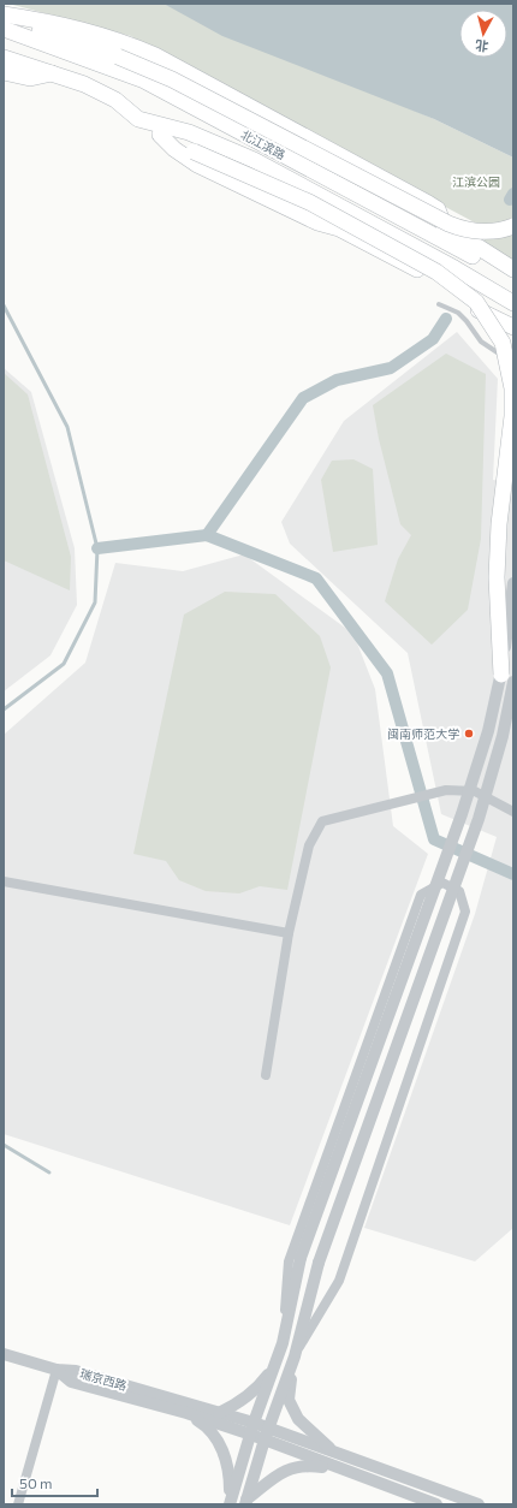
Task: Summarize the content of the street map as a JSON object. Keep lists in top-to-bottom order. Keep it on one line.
{"streets":{"main road":["北江滨路"],"street":["瑞京西路"]},"parks":["江滨公园"],"places":["闽南师范大学"],"scale_bar":"50 m","north":"bottom"}
